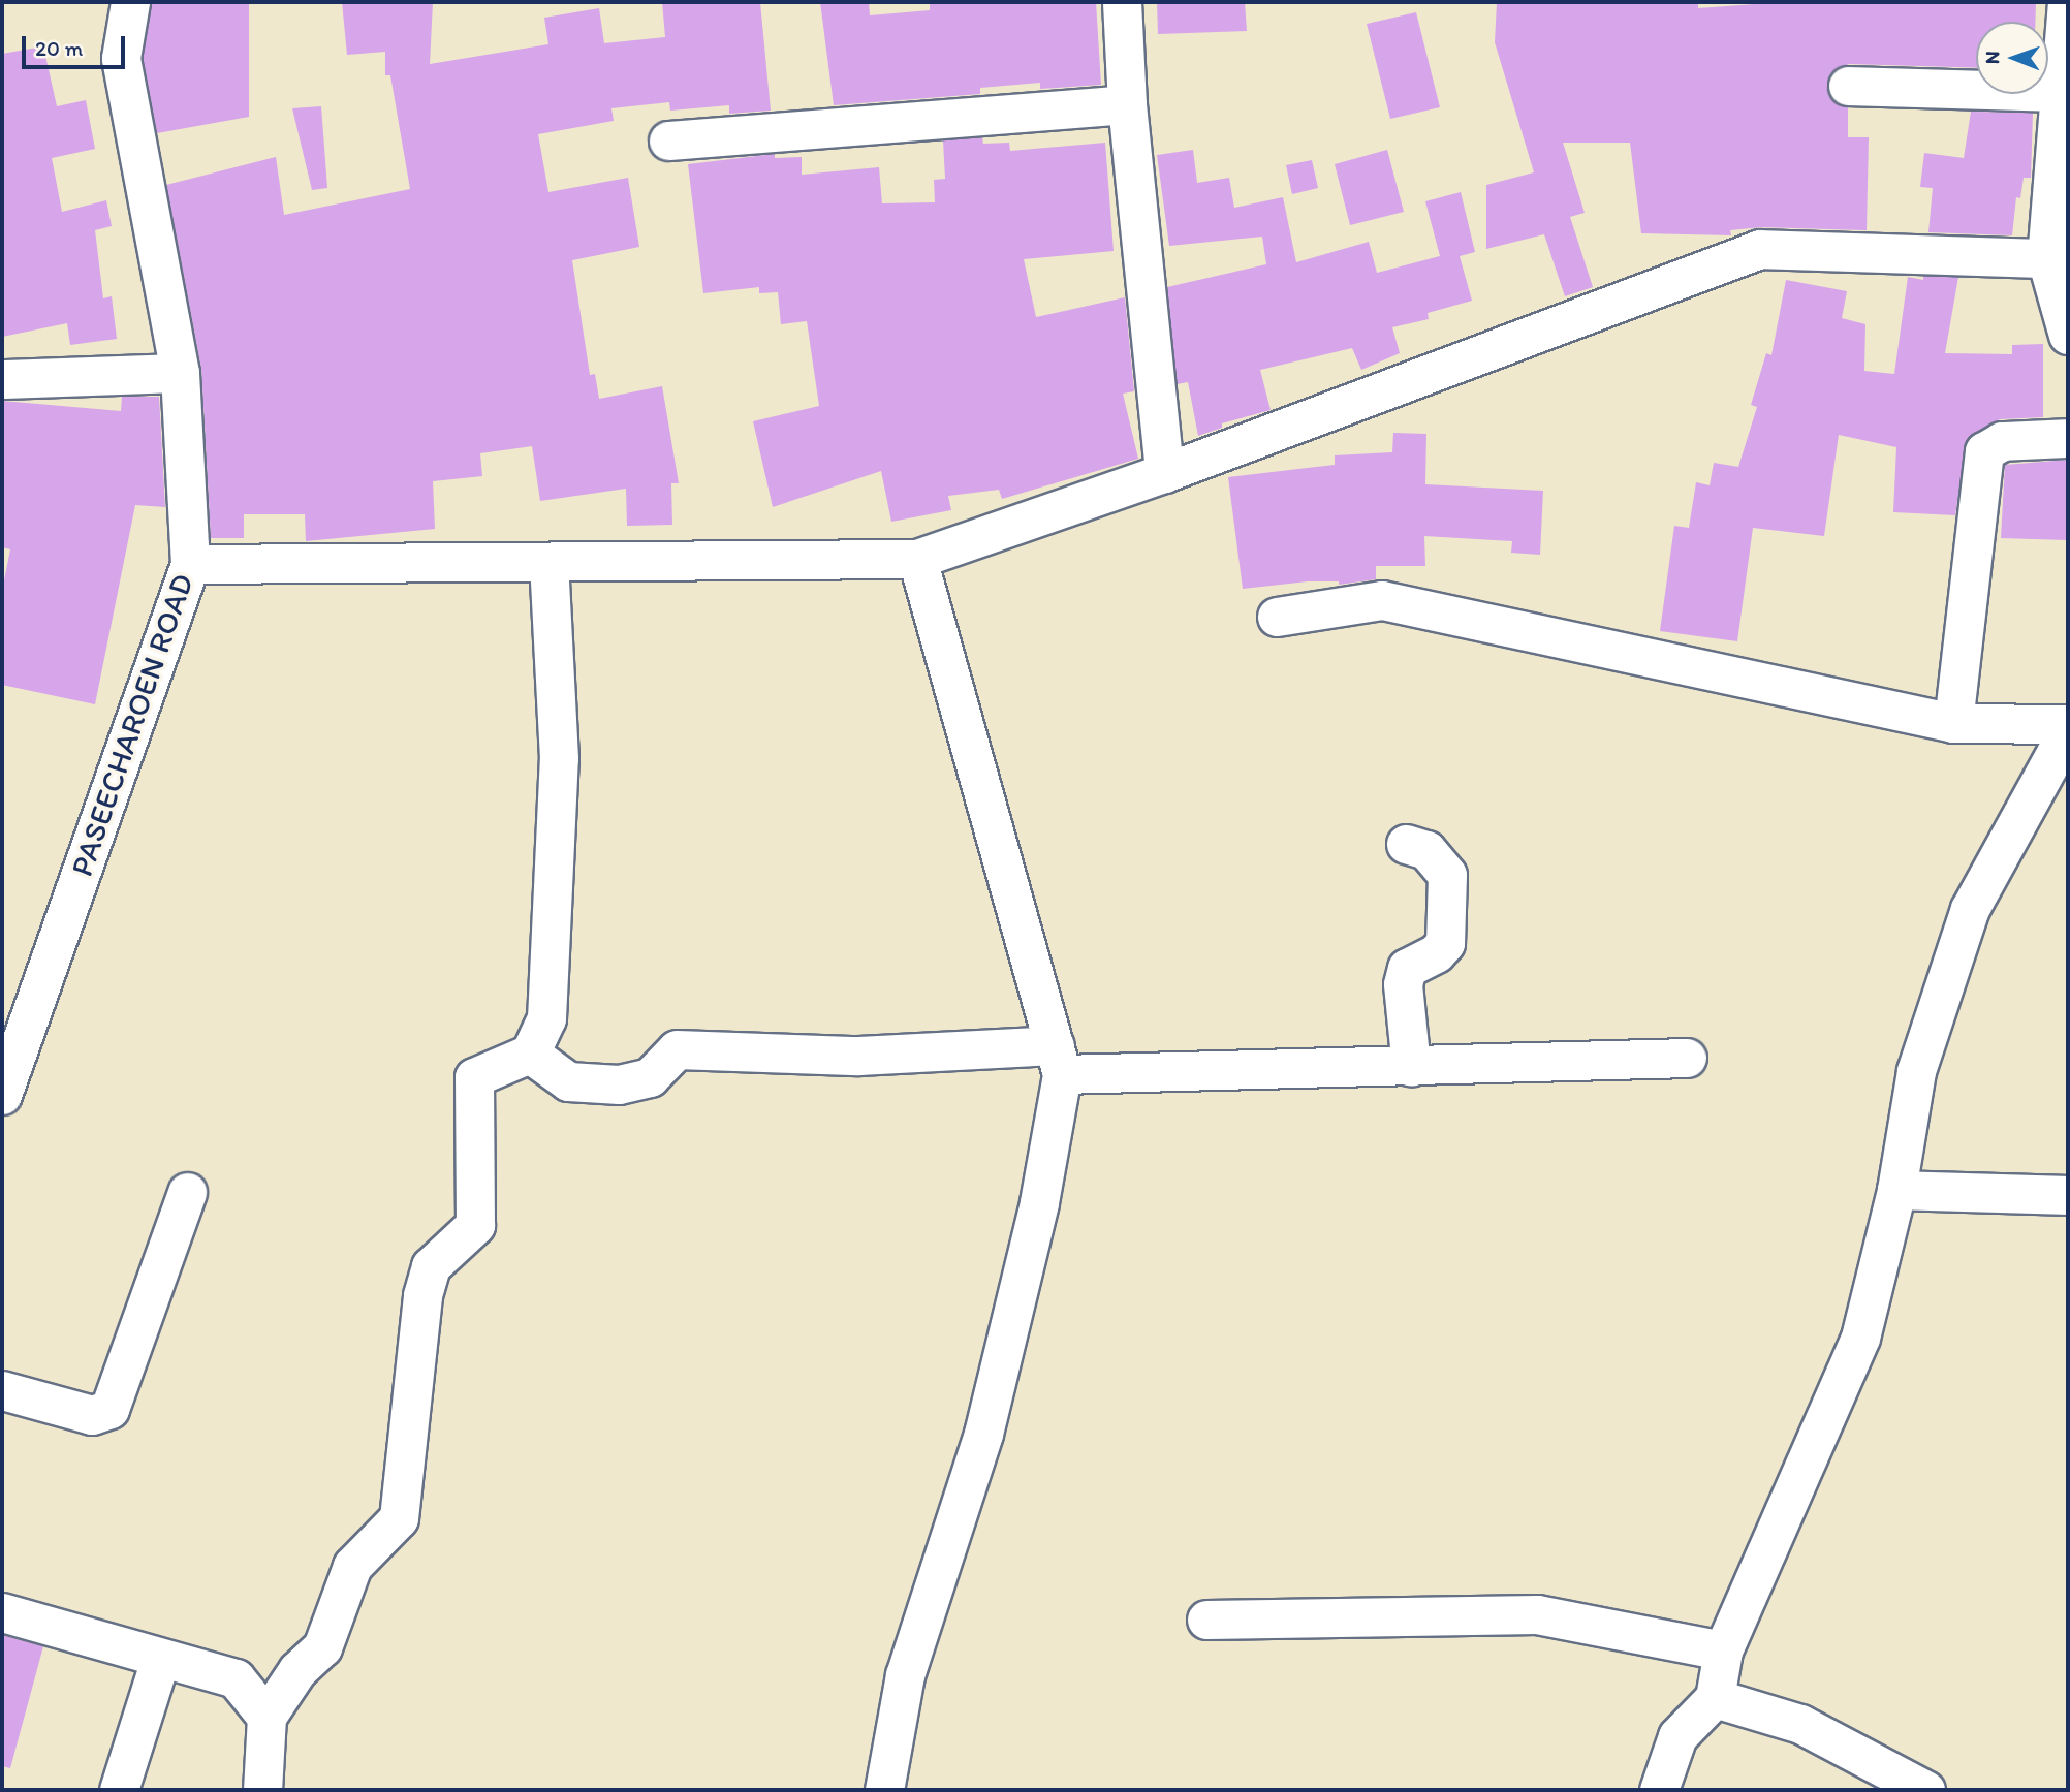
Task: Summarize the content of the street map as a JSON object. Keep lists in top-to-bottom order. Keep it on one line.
{"streets":{"street":["PASEECHAROEN ROAD"]},"scale_bar":"20 m","north":"left"}
